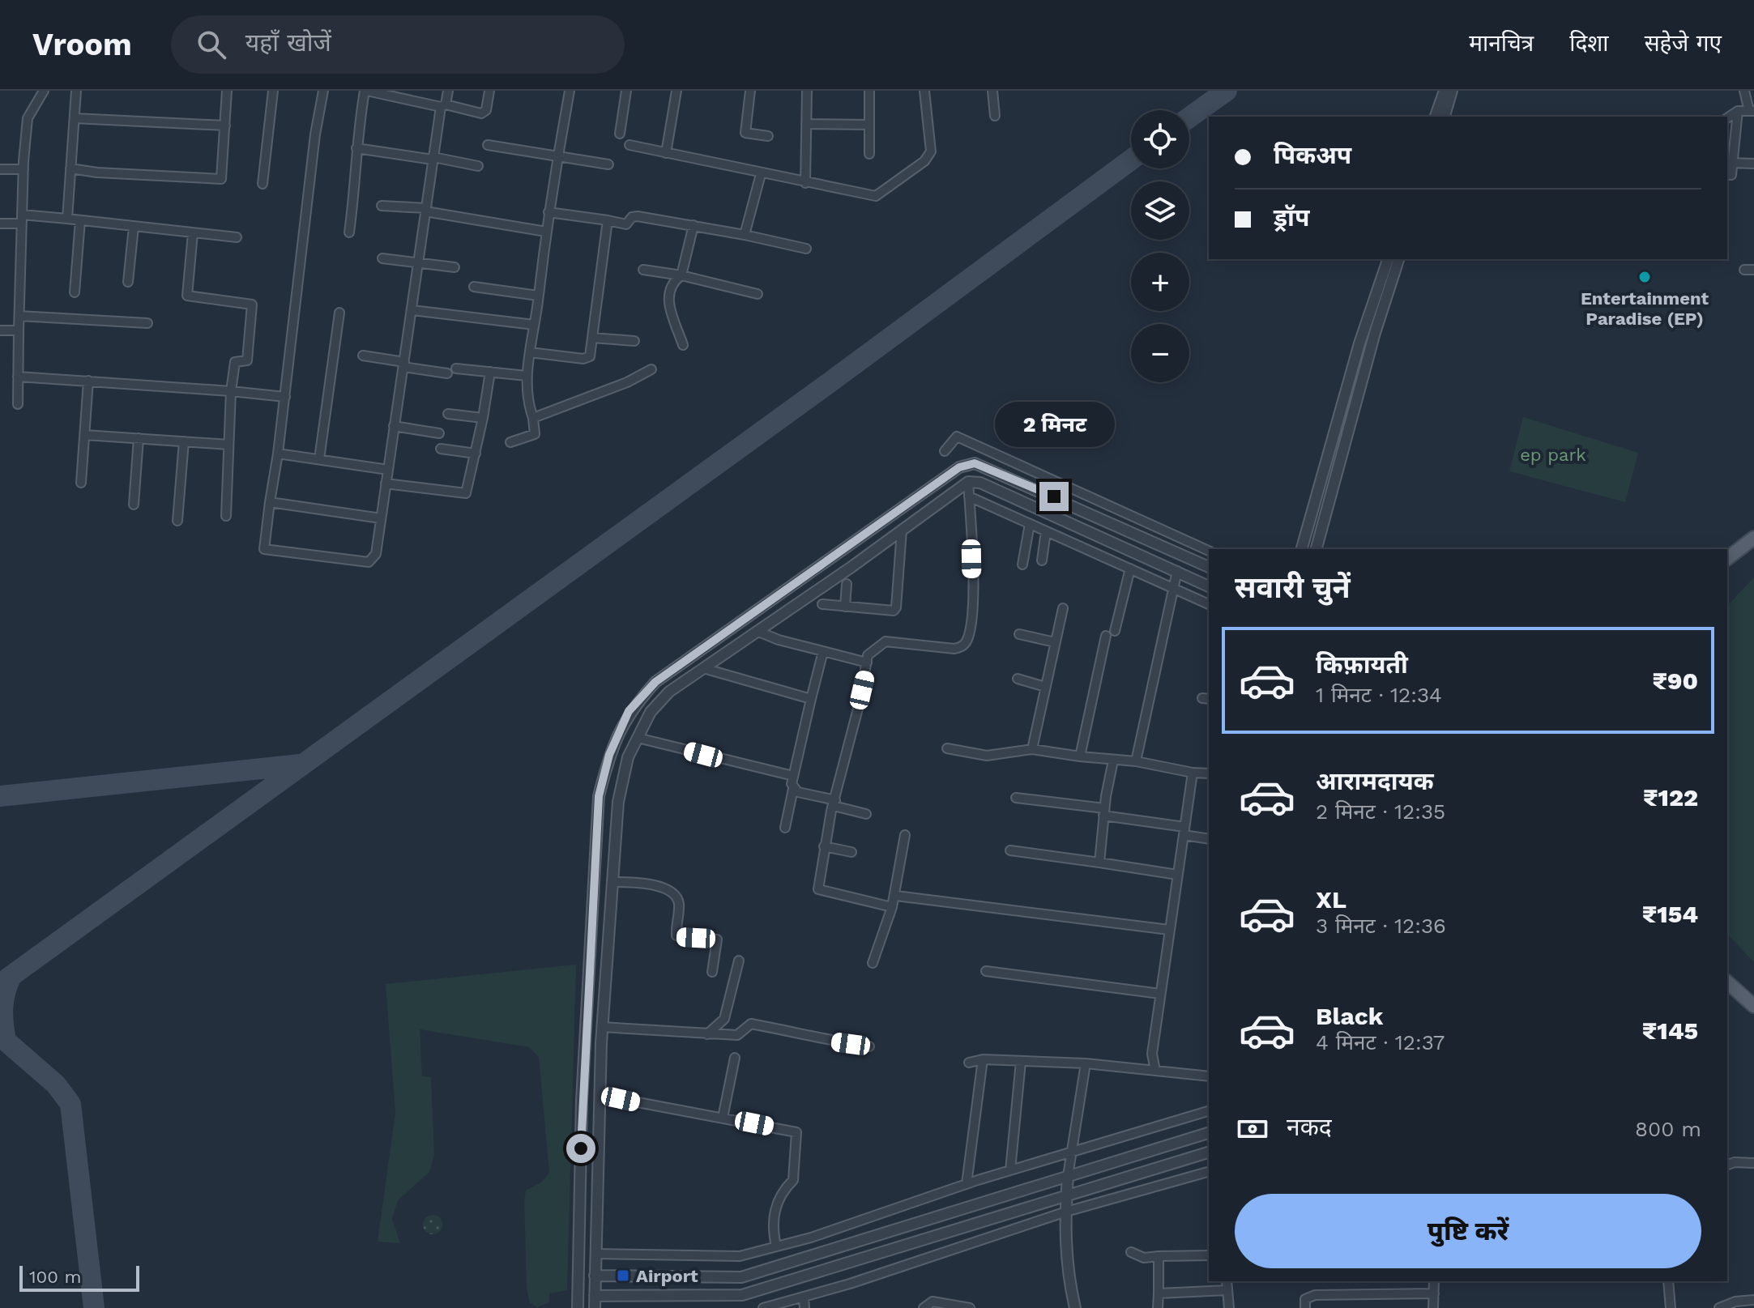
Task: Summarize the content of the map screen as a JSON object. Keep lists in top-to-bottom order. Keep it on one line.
{"parks":["ep park"],"places":{"other":["Entertainment Paradise (EP)"],"transit":["Airport"]},"scale_bar":"100 m","page":{"header":"Vroom","search":"यहाँ खोजें","nav":["मानचित्र","दिशा","सहेजे गए"],"map_buttons":["+","−"],"banner":["पिकअप","ड्रॉप"],"bubble":"2 मिनट","heading":"सवारी चुनें","list":[{"name":"किफ़ायती","note":"1 मिनट · 12:34","value":"₹90"},{"name":"आरामदायक","note":"2 मिनट · 12:35","value":"₹122"},{"name":"XL","note":"3 मिनट · 12:36","value":"₹154"},{"name":"Black","note":"4 मिनट · 12:37","value":"₹145"}],"pay":["नकद","800 m"],"buttons":"पुष्टि करें","scale":"100 m"}}
